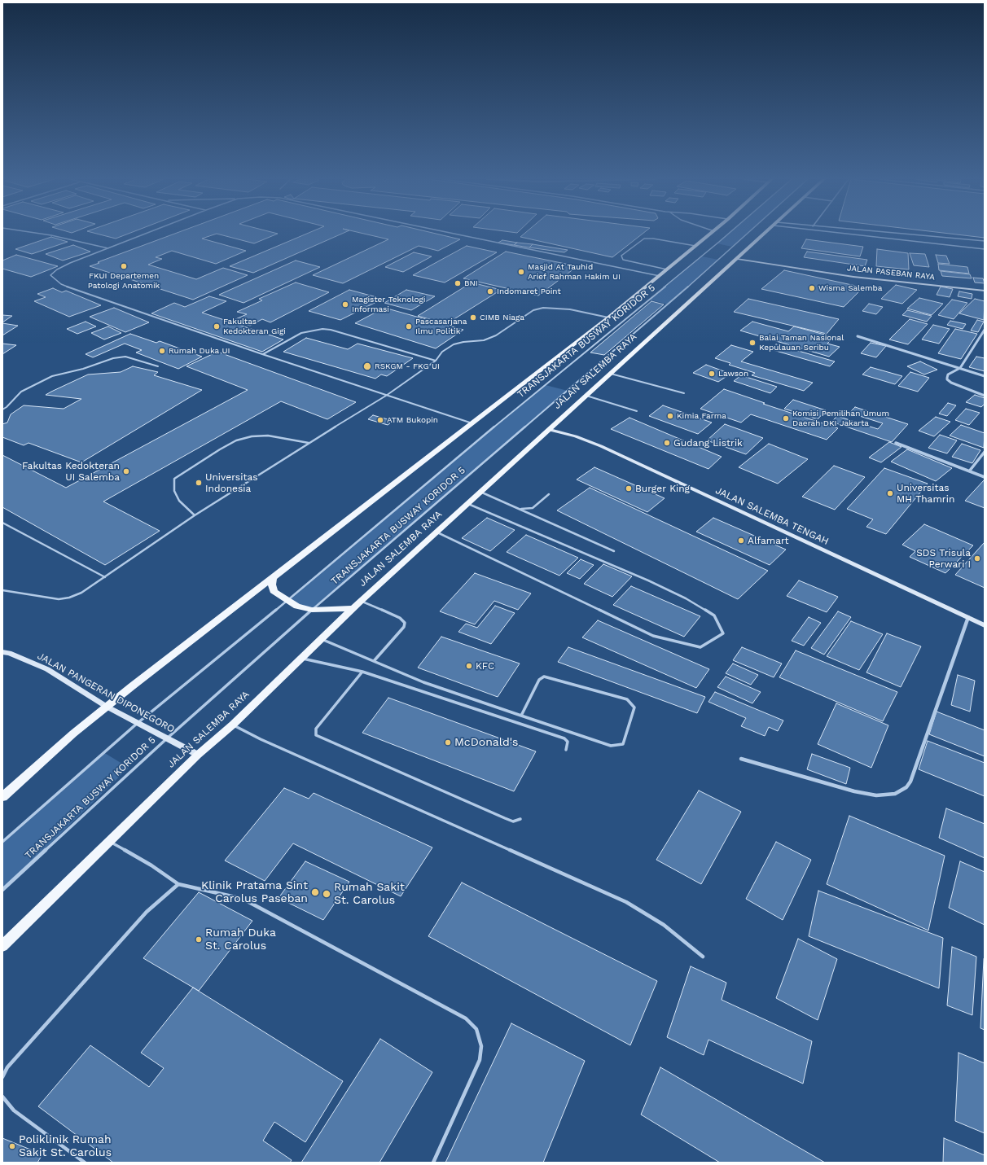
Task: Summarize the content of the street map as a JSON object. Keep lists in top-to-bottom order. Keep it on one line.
{"streets":{"main road":["JALAN PASEBAN RAYA","JALAN SALEMBA RAYA","JALAN SALEMBA TENGAH","JALAN PANGERAN DIPONEGORO"],"lane":["TRANSJAKARTA BUSWAY KORIDOR 5"]},"crossings":[["JALAN PASEBAN RAYA","JALAN SALEMBA RAYA"],["TRANSJAKARTA BUSWAY KORIDOR 5","JALAN PANGERAN DIPONEGORO"],["JALAN SALEMBA RAYA","JALAN SALEMBA TENGAH"],["JALAN SALEMBA RAYA","JALAN PANGERAN DIPONEGORO"]],"places":["FKUI Departemen Patologi Anatomik","Masjid At Tauhid Arief Rahman Hakim UI","BNI","Wisma Salemba","Indomaret Point","Magister Teknologi Informasi","CIMB Niaga","Fakultas Kedokteran Gigi","Pascasarjana Ilmu Politik","Balai Taman Nasional Kepulauan Seribu","Rumah Duka UI","RSKGM - FKG UI","Lawson","Kimia Farma","Komisi Pemilihan Umum Daerah DKI Jakarta","ATM Bukopin","Gudang Listrik","Fakultas Kedokteran UI Salemba","Universitas Indonesia","Burger King","Universitas MH Thamrin","Alfamart","SDS Trisula Perwari I","KFC","McDonald's","Klinik Pratama Sint Carolus Paseban","Rumah Sakit St. Carolus","Rumah Duka St. Carolus","Poliklinik Rumah Sakit St. Carolus"]}
